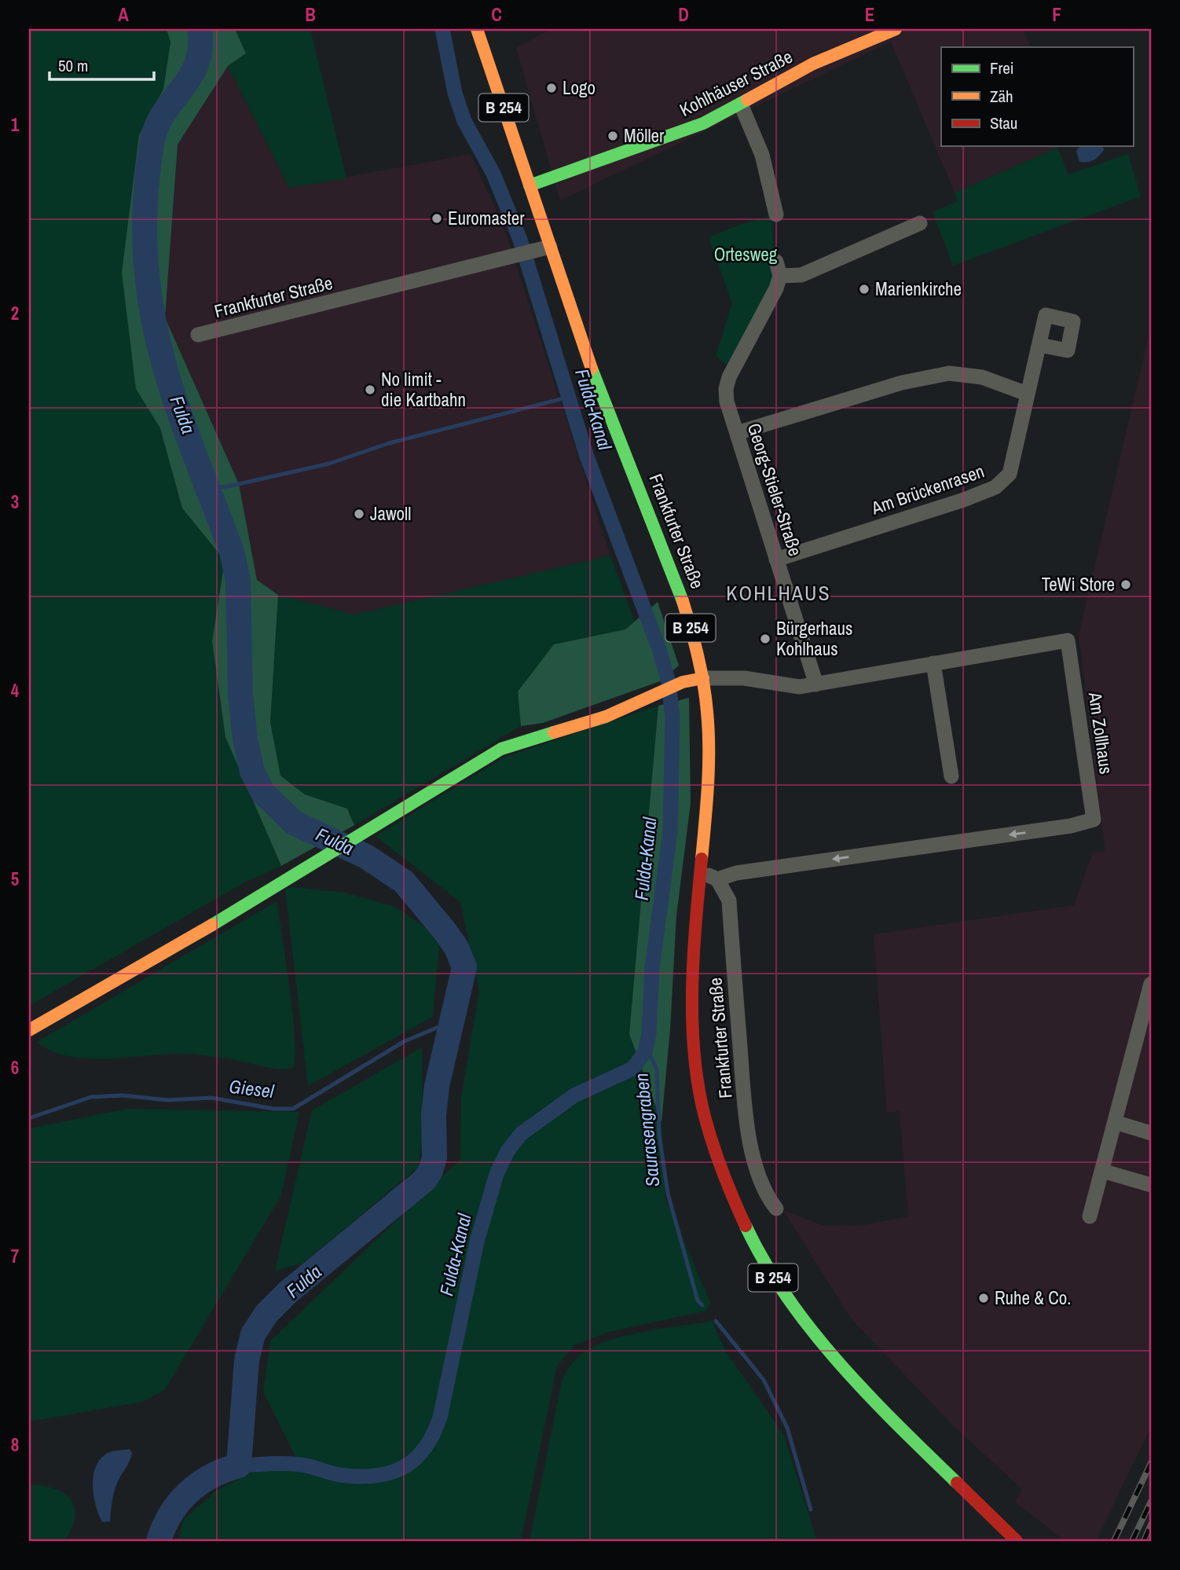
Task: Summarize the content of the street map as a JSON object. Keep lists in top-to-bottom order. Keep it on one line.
{"streets":{"main road":["Kohlhäuser Straße","B 254","Frankfurter Straße"],"street":["Georg-Stieler-Straße","Am Brückenrasen","Am Zollhaus"]},"crossings":[["Kohlhäuser Straße","Frankfurter Straße"],["Frankfurter Straße","Am Zollhaus"],["Georg-Stieler-Straße","Am Brückenrasen"],["Georg-Stieler-Straße","Am Zollhaus"]],"districts":["KOHLHAUS"],"water":["Fulda-Kanal","Fulda","Giesel","Saurasengraben"],"parks":["Ortesweg"],"places":["Logo","Möller","Euromaster","Marienkirche","No limit - die Kartbahn","Jawoll","TeWi Store","Bürgerhaus Kohlhaus","Ruhe & Co."],"legend":["Frei","Zäh","Stau"],"scale_bar":"50 m","grid":{"columns":["A","B","C","D","E","F"],"rows":["1","2","3","4","5","6","7","8"]}}
